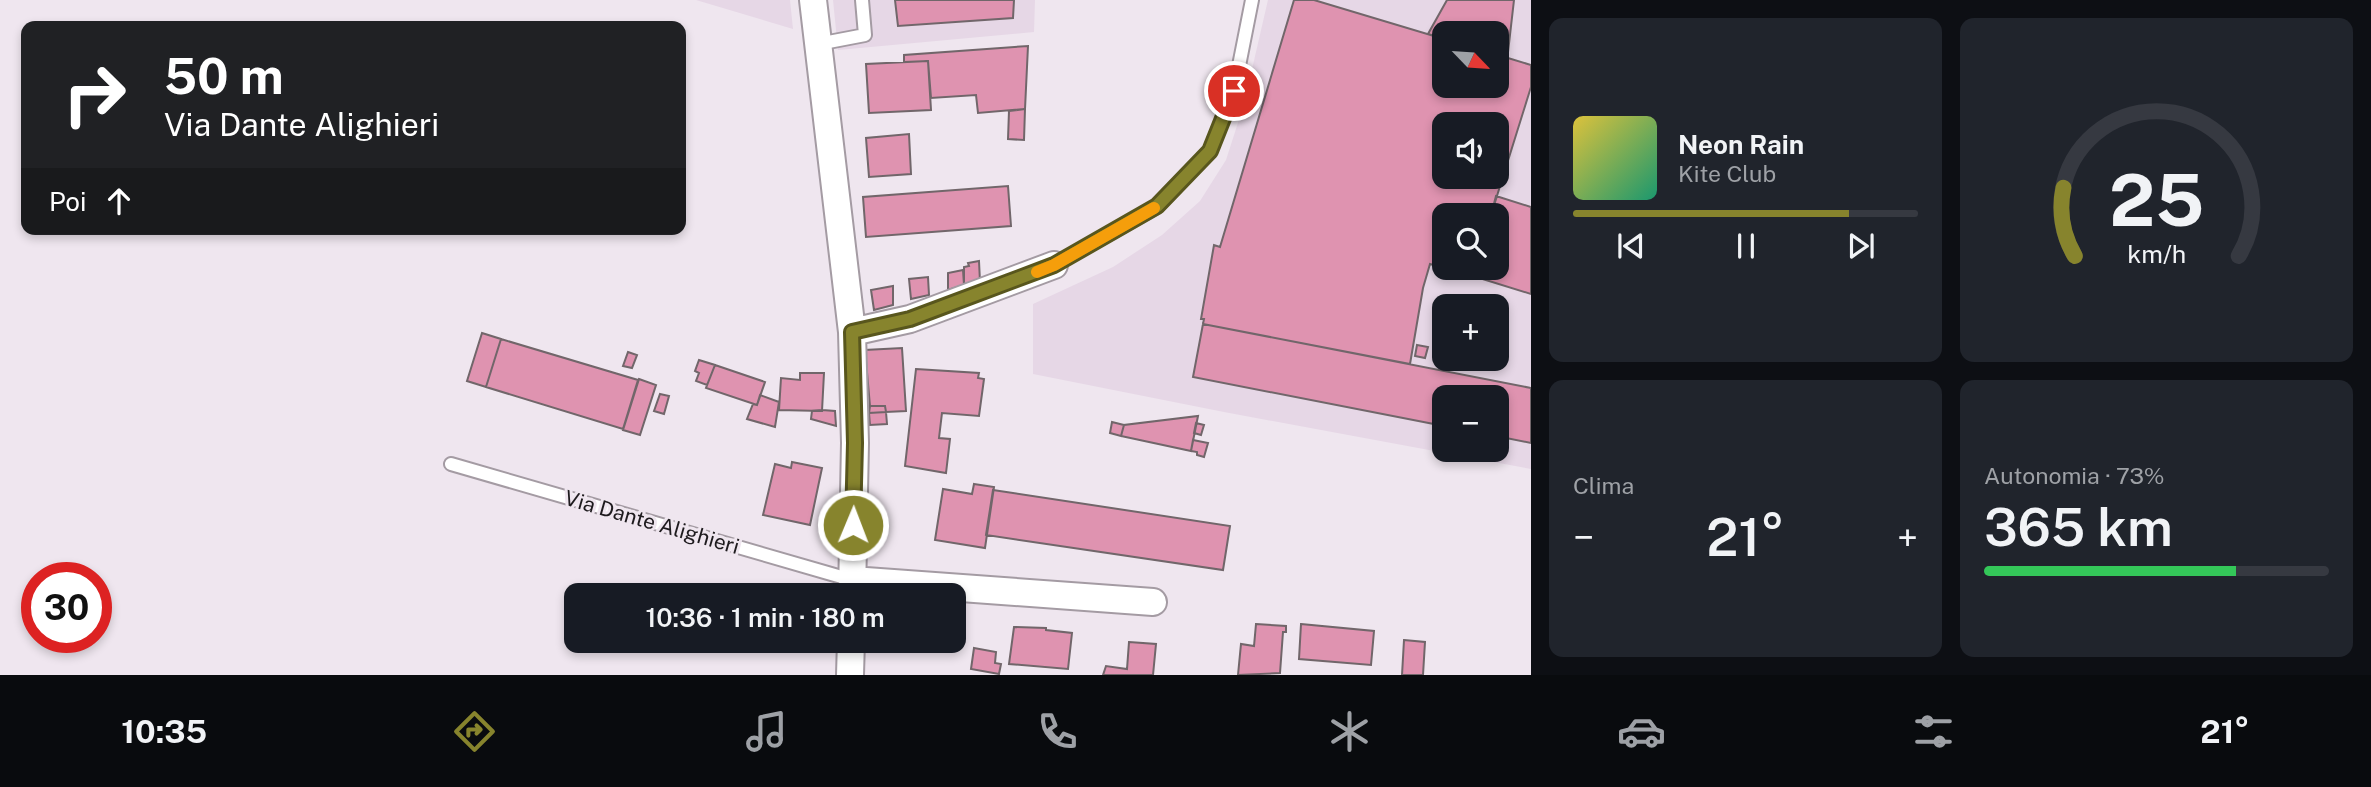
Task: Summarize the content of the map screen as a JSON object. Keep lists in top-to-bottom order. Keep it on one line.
{"streets":{"street":["Via Dante Alighieri"]},"north":"bottom right","page":{"map_buttons":["+","−"],"turn":["50 m","Via Dante Alighieri"],"song":["Neon Rain","Kite Club"],"then":"Poi","tile":["Clima",["Autonomia · 73%","365 km"]],"heat":["−","21°","+"],"limit":"30","trip":"10:36 · 1 min · 180 m","tabs":["10:35","21°"],"gauge":["25","km/h"]}}
